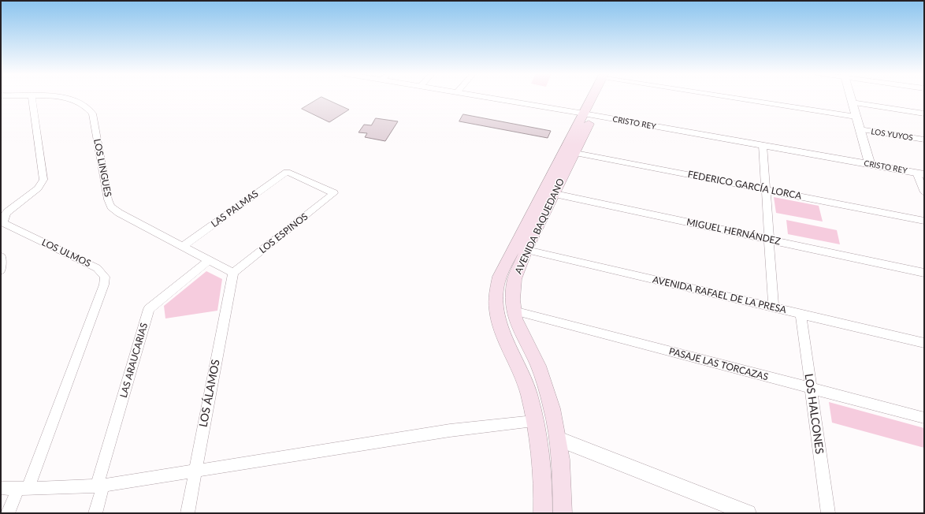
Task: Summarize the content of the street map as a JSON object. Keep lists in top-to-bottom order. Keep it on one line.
{"streets":{"main road":["AVENIDA BAQUEDANO"],"street":["CRISTO REY","LOS YUYOS","LOS LINGUES","FEDERICO GARCÍA LORCA","LAS PALMAS","MIGUEL HERNÁNDEZ","LOS ESPINOS","LOS ULMOS","AVENIDA RAFAEL DE LA PRESA","LAS ARAUCARIAS","PASAJE LAS TORCAZAS","LOS ÁLAMOS","LOS HALCONES"]},"crossings":[["CRISTO REY","AVENIDA BAQUEDANO"],["LOS LINGUES","LAS PALMAS"],["LOS LINGUES","LOS ESPINOS"],["LOS LINGUES","LAS ARAUCARIAS"],["LOS LINGUES","LOS ÁLAMOS"],["FEDERICO GARCÍA LORCA","AVENIDA BAQUEDANO"],["LAS PALMAS","LOS ESPINOS"],["AVENIDA BAQUEDANO","MIGUEL HERNÁNDEZ"],["AVENIDA BAQUEDANO","AVENIDA RAFAEL DE LA PRESA"],["AVENIDA BAQUEDANO","PASAJE LAS TORCAZAS"],["LOS ESPINOS","LOS ÁLAMOS"],["AVENIDA RAFAEL DE LA PRESA","LOS HALCONES"],["PASAJE LAS TORCAZAS","LOS HALCONES"]]}
